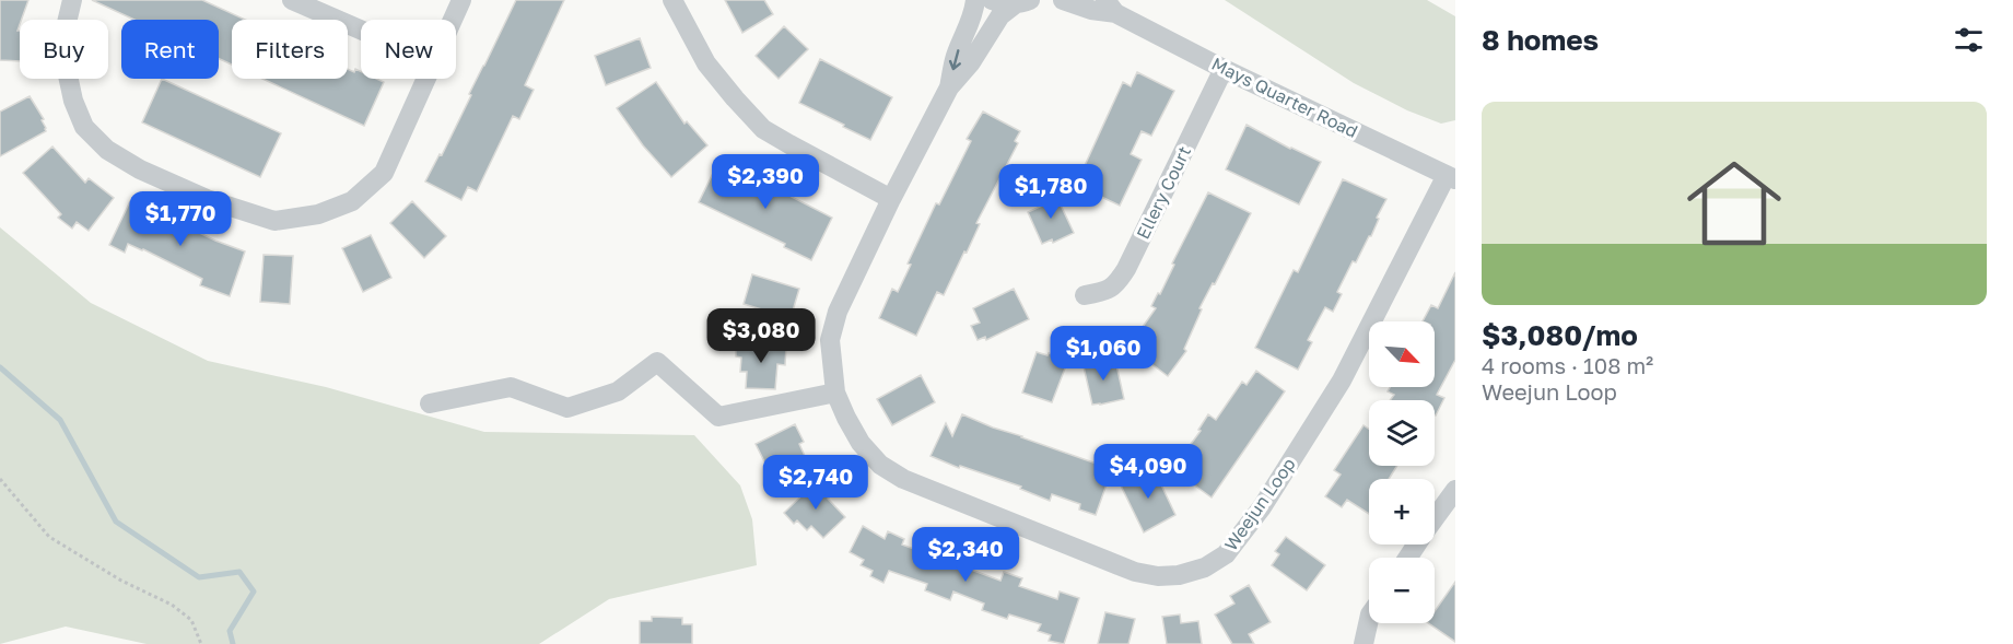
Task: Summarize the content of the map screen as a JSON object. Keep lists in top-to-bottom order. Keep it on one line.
{"streets":{"street":["Mays Quarter Road","Ellery Court","Weejun Loop"]},"crossings":[["Mays Quarter Road","Ellery Court"],["Mays Quarter Road","Weejun Loop"]],"north":"bottom right","page":{"heading":"8 homes","chip":["Buy","Rent","Filters","New"],"list":[{"name":"$3,080/mo","note":"4 rooms · 108 m² · Weejun Loop"}],"price":["$2,390","$1,780","$1,770","$3,080","$1,060","$4,090","$2,740","$2,340"],"map_buttons":["+","−"]}}
